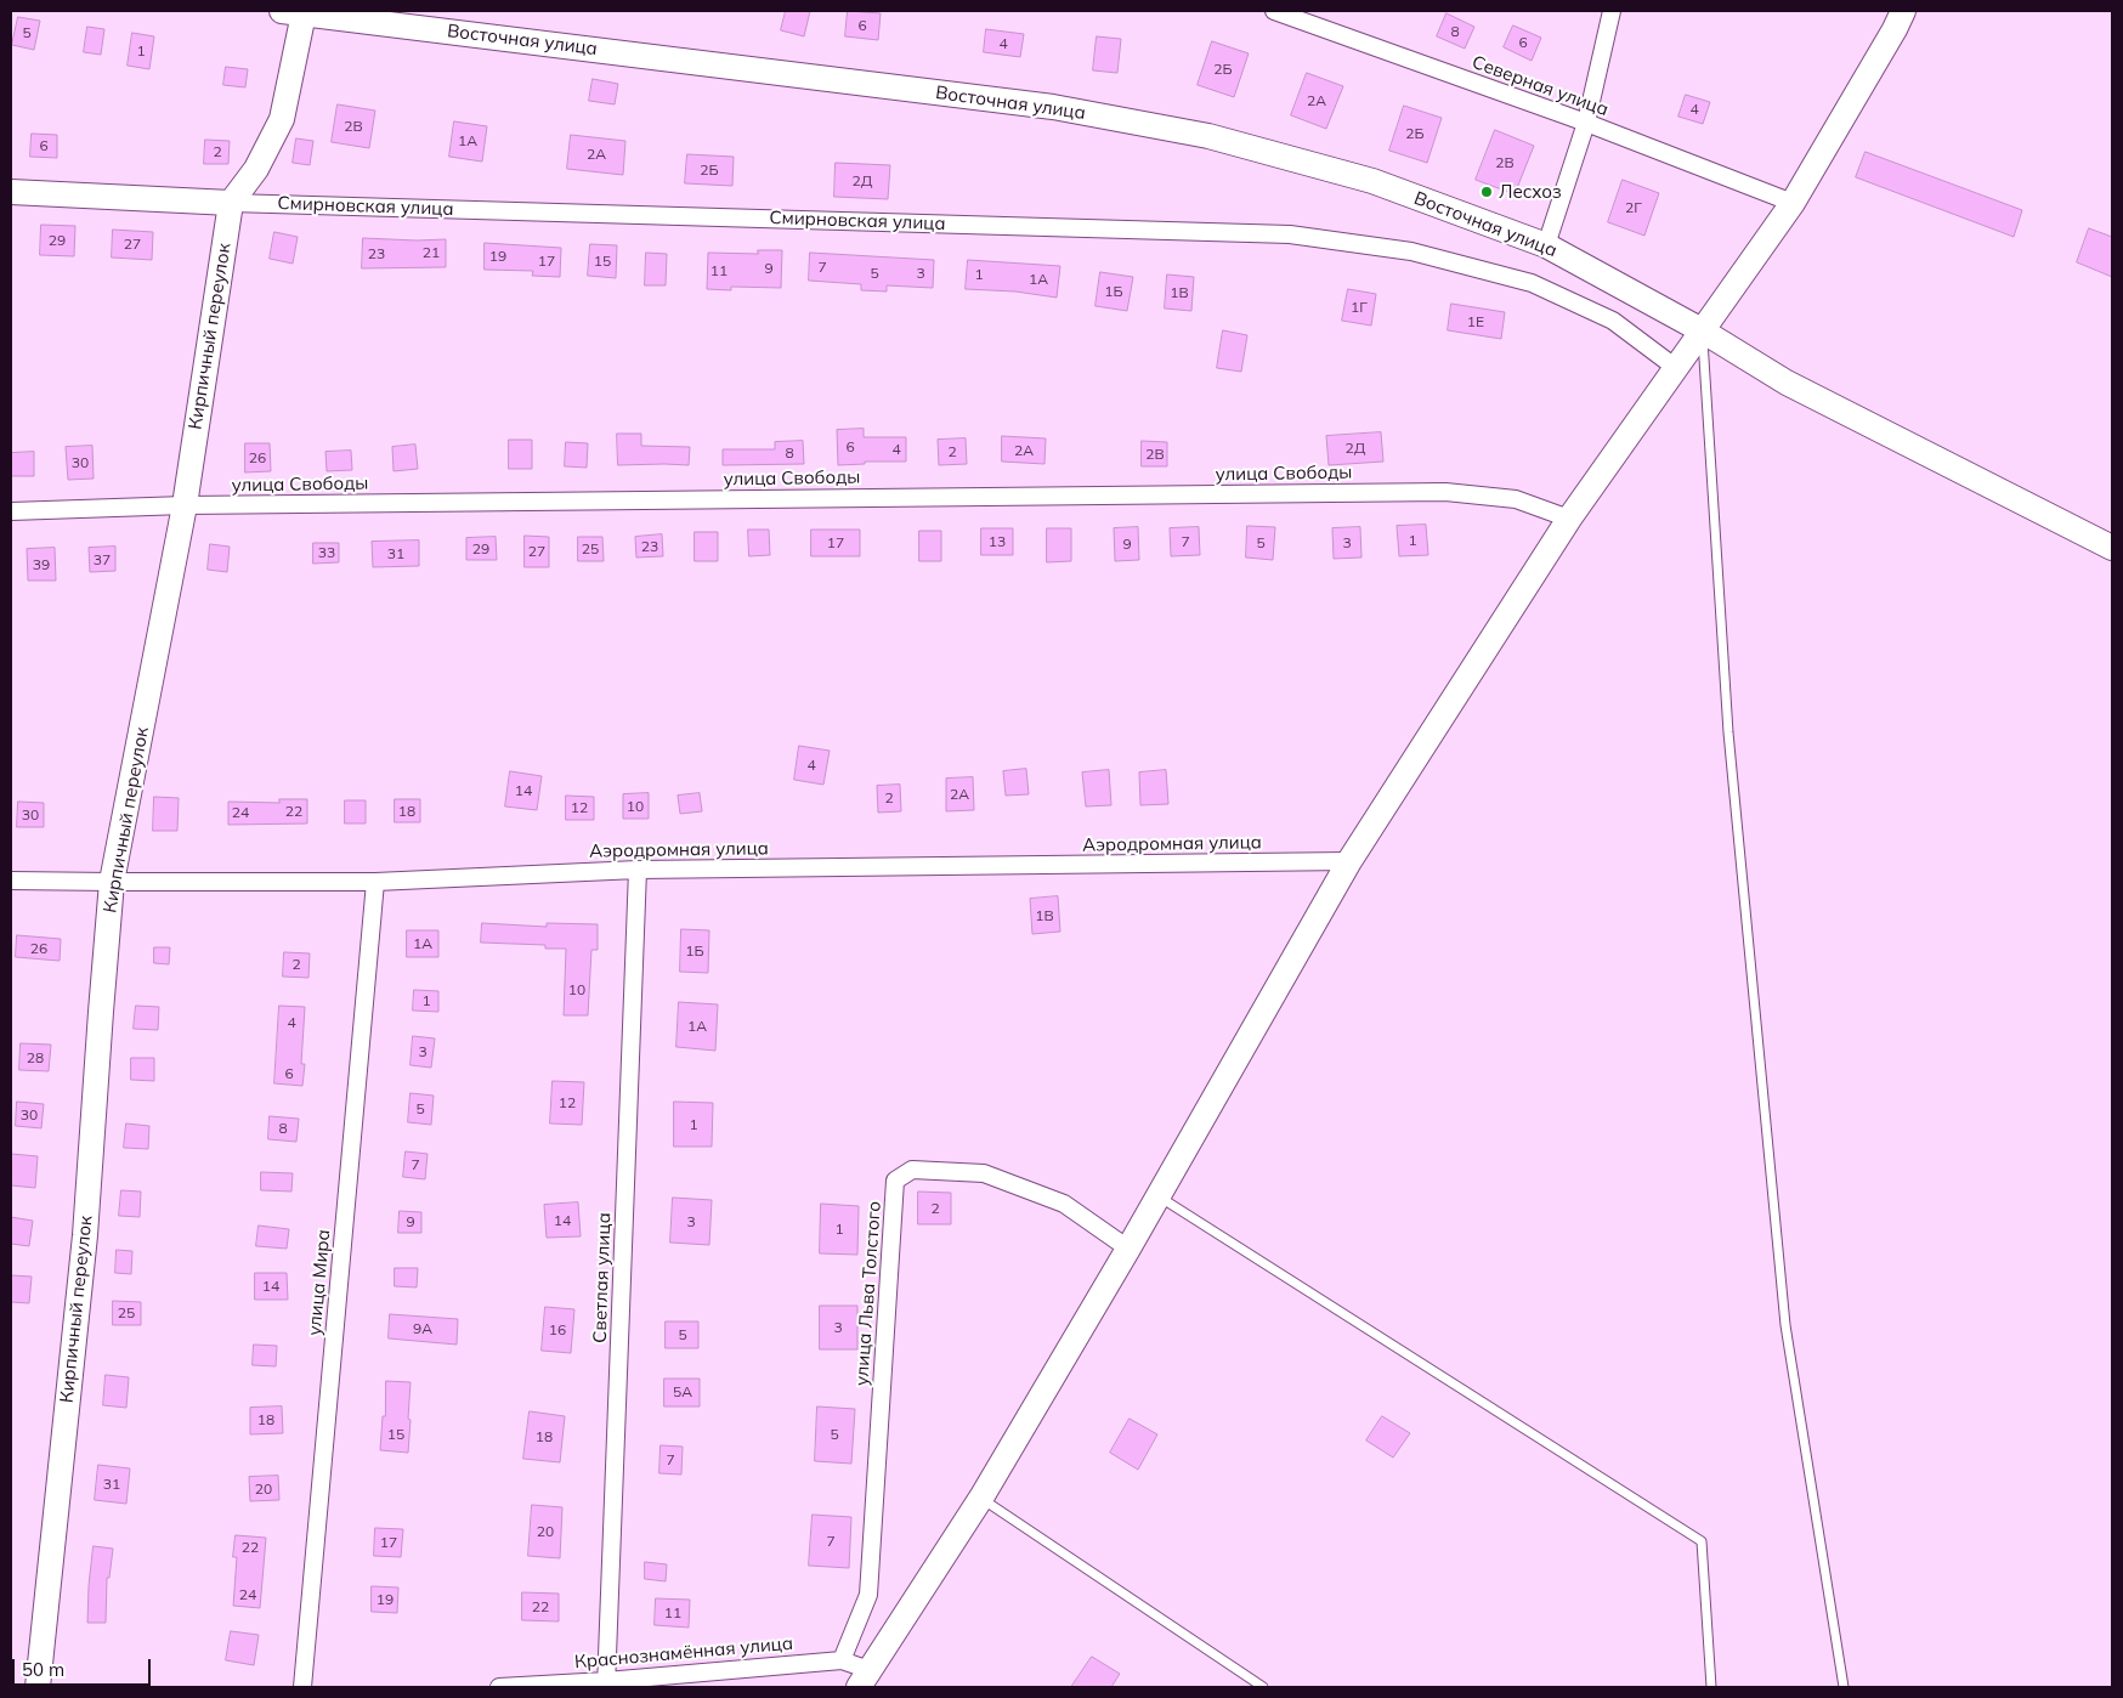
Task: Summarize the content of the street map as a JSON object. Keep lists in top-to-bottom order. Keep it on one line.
{"streets":{"street":["Восточная улица","Северная улица","Смирновская улица","Кирпичный переулок","улица Свободы","Аэродромная улица","Светлая улица","улица Мира","улица Льва Толстого","Краснознамённая улица"]},"crossings":[["Восточная улица","Кирпичный переулок"],["Смирновская улица","Кирпичный переулок"],["Кирпичный переулок","улица Свободы"],["Кирпичный переулок","Аэродромная улица"],["Аэродромная улица","Светлая улица"],["Аэродромная улица","улица Мира"],["Светлая улица","Краснознамённая улица"],["улица Льва Толстого","Краснознамённая улица"]],"places":["Лесхоз"],"house_numbers":["6","8","5","6","4","1","2Б","2А","4","2В","2Б","1А","6","2","2А","2В","2Б","2Д","2Г","29","27","21","23","19","17","15","7","9","11","5","3","1","1А","1Б","1В","1Г","1Е","6","2Д","4","2А","2","8","2В","26","30","1","13","7","17","5","3","9","23","29","25","27","33","31","37","39","4","14","2А","2","10","12","22","18","24","30","1В","1А","26","1Б","2","10","1","4","1А","3","28","6","12","5","30","1","8","7","2","14","9","3","1","14","25","3","9А","16","5","5А","18","15","5","18","7","31","20","20","7","17","22","24","19","22","11"],"scale_bar":"50 m"}
